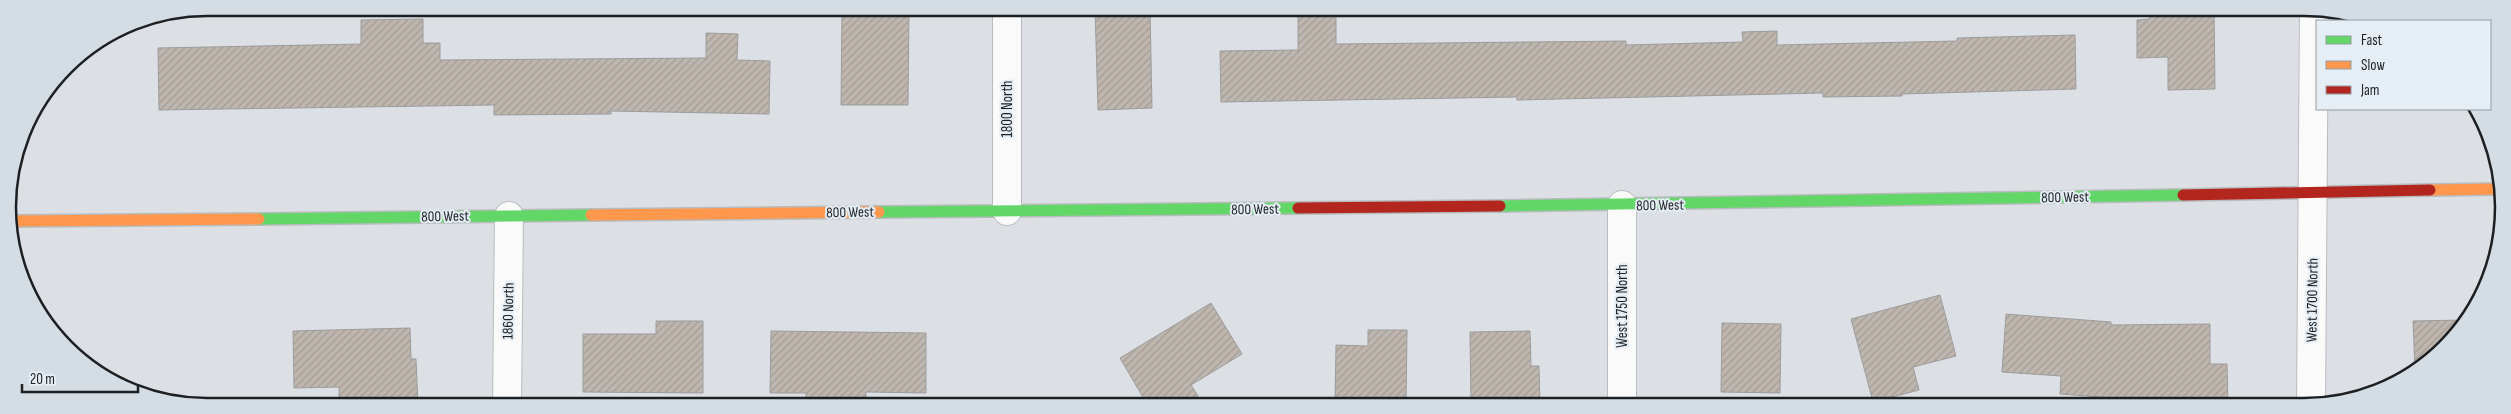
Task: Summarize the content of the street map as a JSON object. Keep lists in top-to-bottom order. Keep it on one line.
{"streets":{"street":["1800 North","800 West","West 1700 North","West 1750 North","1860 North"]},"crossings":[["1800 North","800 West"],["800 West","West 1700 North"],["800 West","West 1750 North"],["800 West","1860 North"]],"legend":["Fast","Slow","Jam"],"scale_bar":"20 m"}
